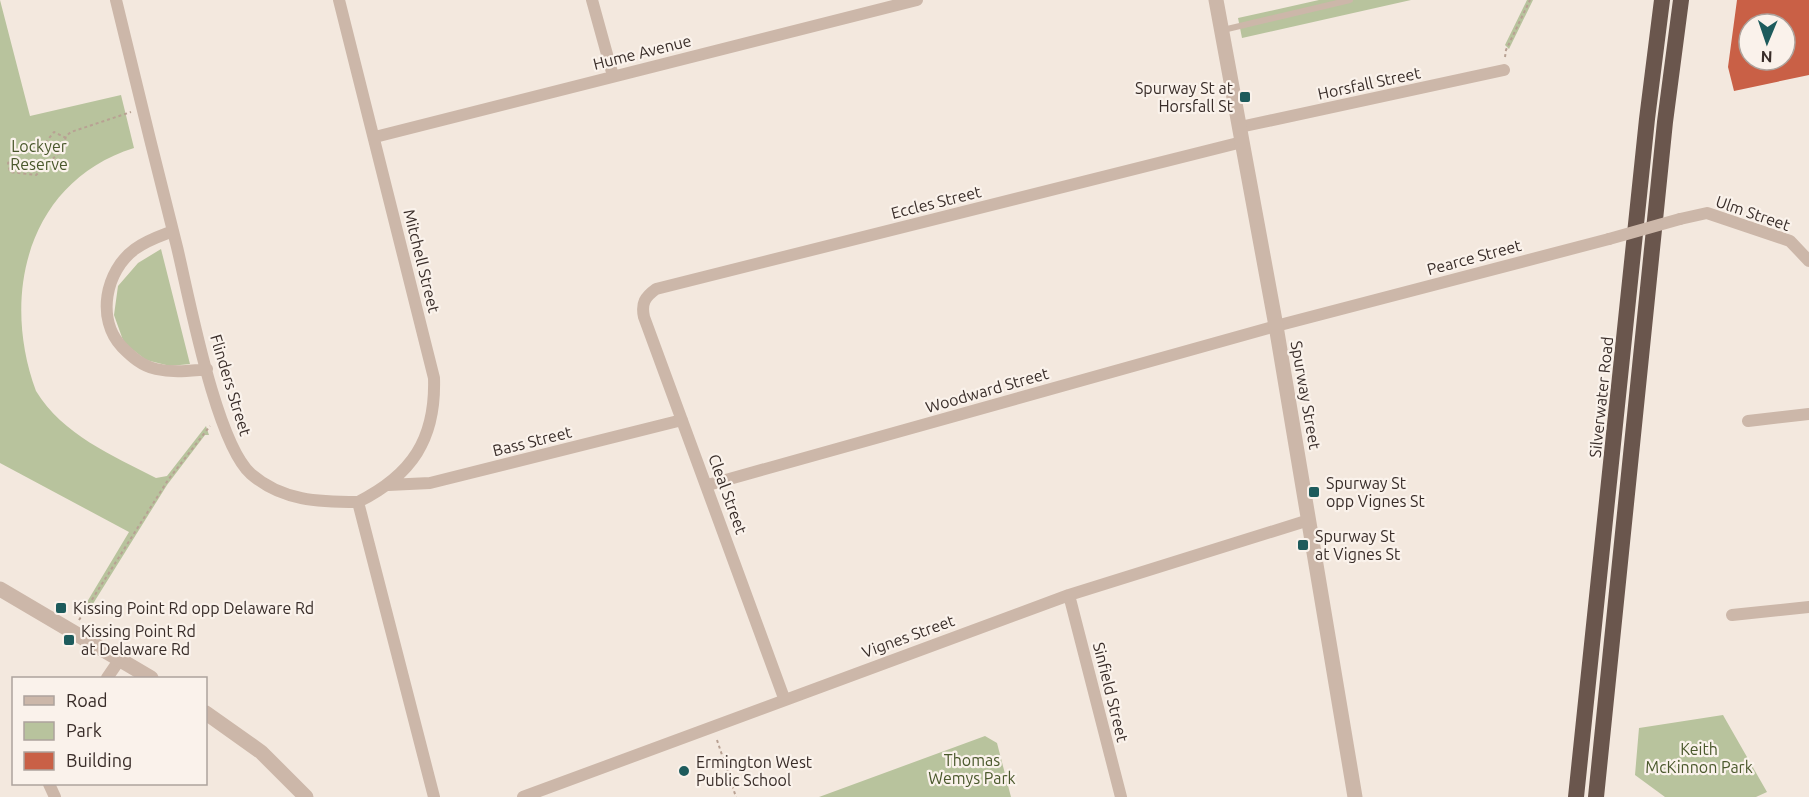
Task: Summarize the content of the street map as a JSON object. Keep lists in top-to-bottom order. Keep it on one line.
{"streets":{"highway":["Silverwater Road"],"street":["Hume Avenue","Horsfall Street","Eccles Street","Ulm Street","Pearce Street","Mitchell Street","Flinders Street","Woodward Street","Spurway Street","Bass Street","Cleal Street","Vignes Street","Sinfield Street"]},"crossings":[["Hume Avenue","Mitchell Street"],["Horsfall Street","Eccles Street"],["Horsfall Street","Spurway Street"],["Eccles Street","Spurway Street"],["Eccles Street","Cleal Street"],["Ulm Street","Pearce Street"],["Pearce Street","Woodward Street"],["Pearce Street","Spurway Street"],["Mitchell Street","Flinders Street"],["Mitchell Street","Bass Street"],["Woodward Street","Spurway Street"],["Woodward Street","Cleal Street"],["Spurway Street","Vignes Street"],["Bass Street","Cleal Street"],["Cleal Street","Vignes Street"],["Vignes Street","Sinfield Street"]],"parks":["Lockyer Reserve","Keith McKinnon Park","Thomas Wemys Park"],"places":{"transit":["Spurway St at Horsfall St","Spurway St opp Vignes St","Spurway St at Vignes St","Kissing Point Rd opp Delaware Rd","Kissing Point Rd at Delaware Rd"],"other":["Ermington West Public School"]},"legend":["Road","Park","Building"],"north":"bottom"}
